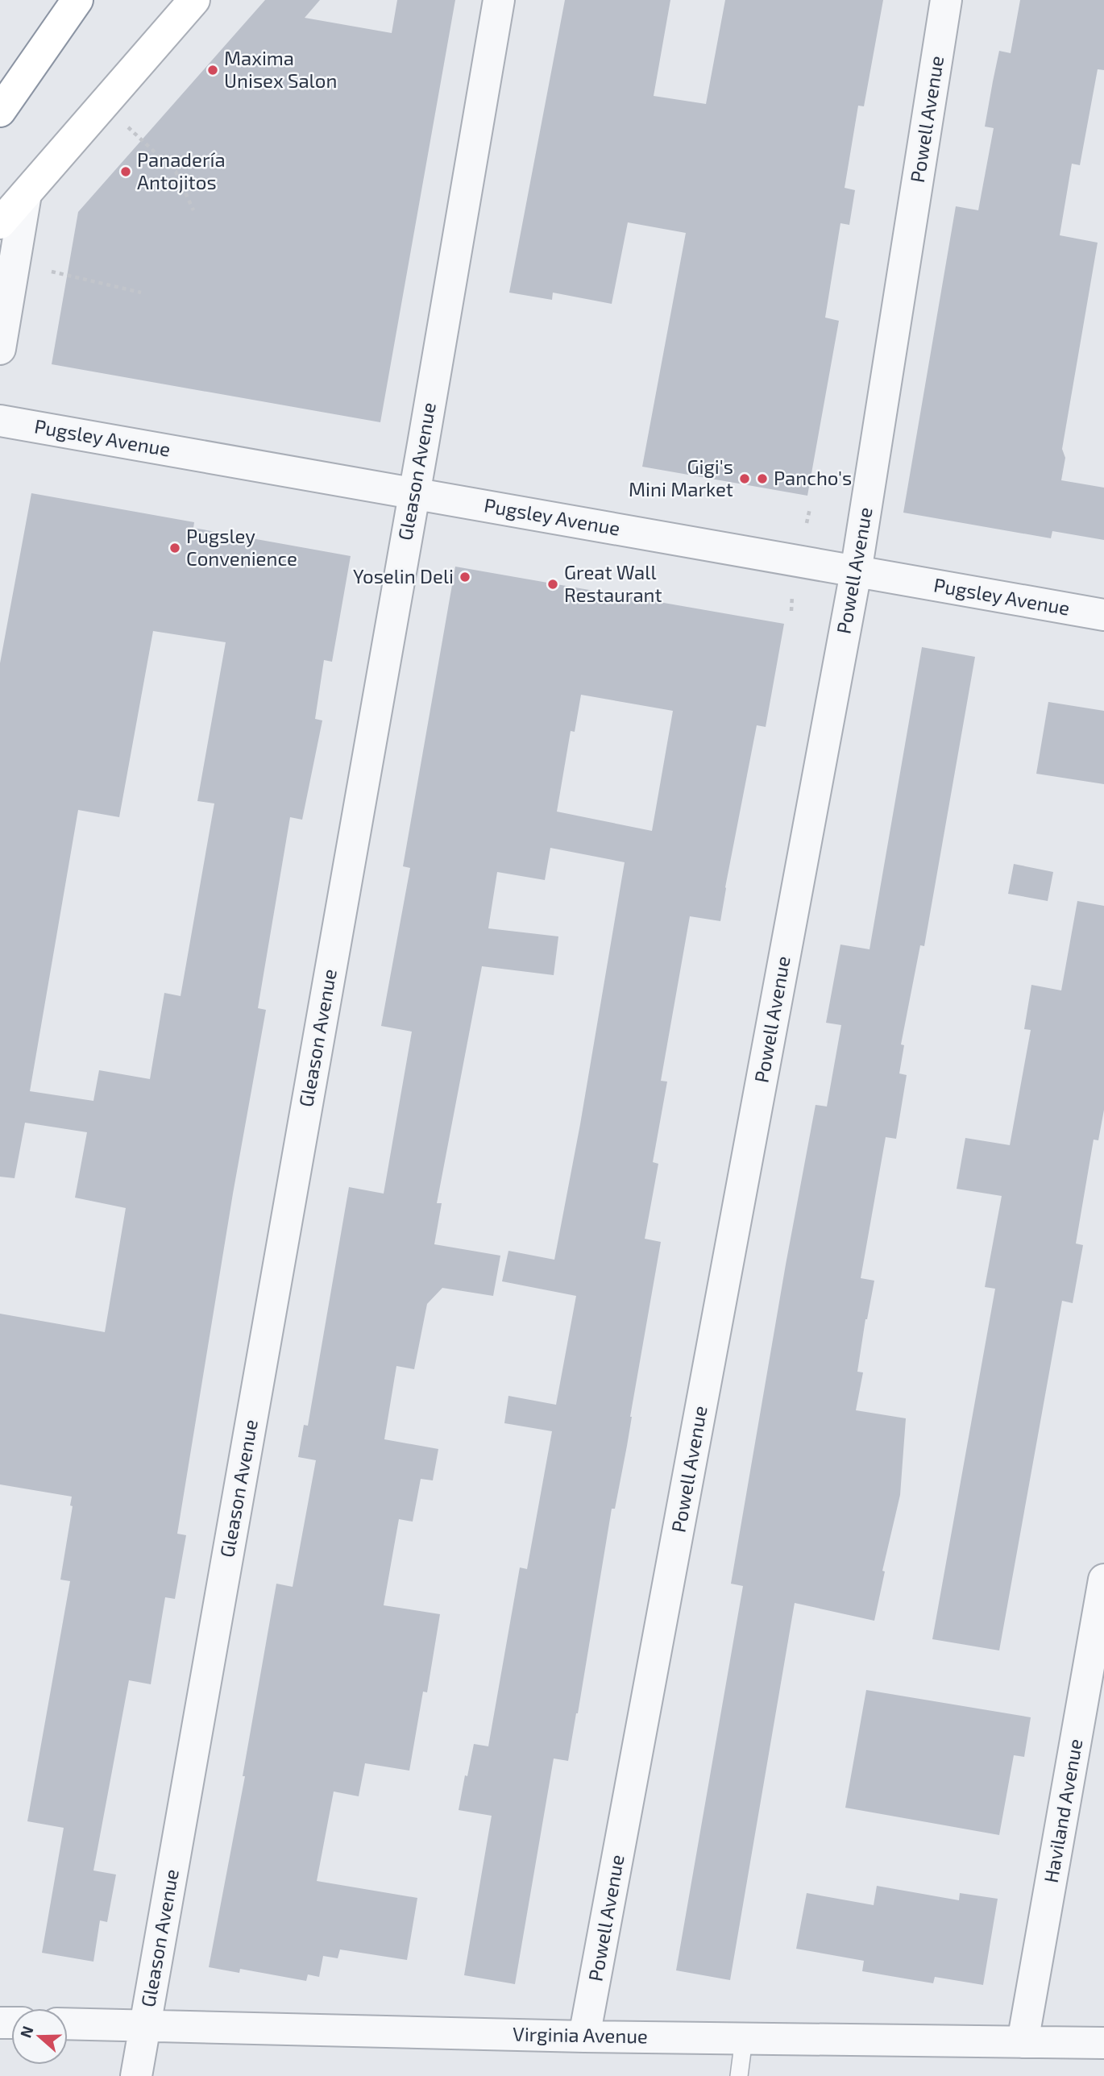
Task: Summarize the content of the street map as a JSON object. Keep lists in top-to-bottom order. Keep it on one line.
{"streets":{"street":["Powell Avenue","Pugsley Avenue","Gleason Avenue","Haviland Avenue","Virginia Avenue"]},"crossings":[["Powell Avenue","Pugsley Avenue"],["Powell Avenue","Virginia Avenue"],["Pugsley Avenue","Gleason Avenue"],["Gleason Avenue","Virginia Avenue"],["Haviland Avenue","Virginia Avenue"]],"places":["Maxima Unisex Salon","Panadería Antojitos","Gigi's Mini Market","Pancho's","Pugsley Convenience","Yoselin Deli","Great Wall Restaurant"],"north":"left"}
